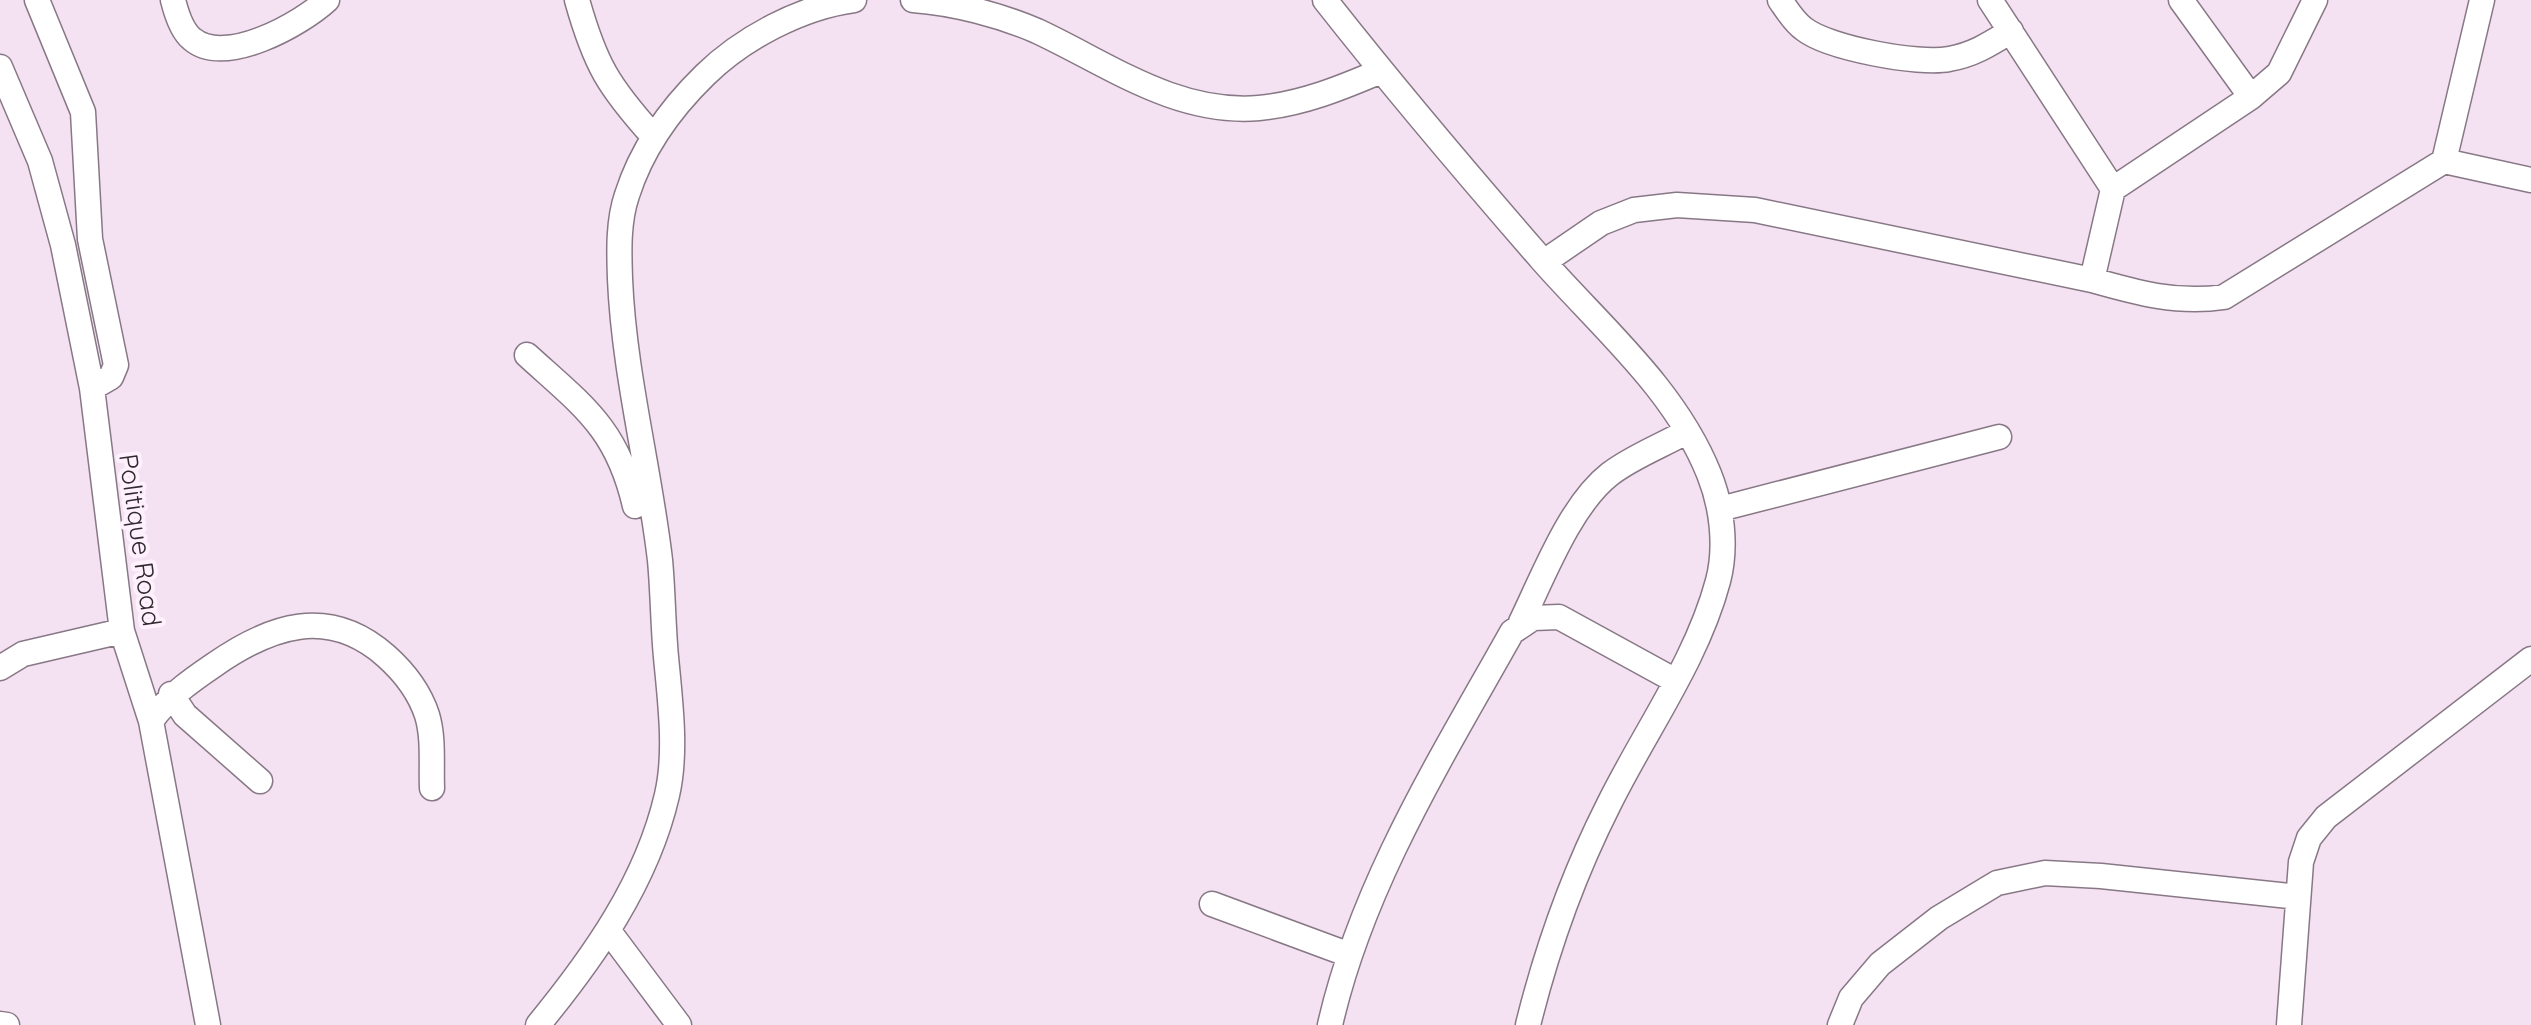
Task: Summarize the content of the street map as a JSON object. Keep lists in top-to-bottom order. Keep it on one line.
{"streets":{"street":["Politique Road"]}}
